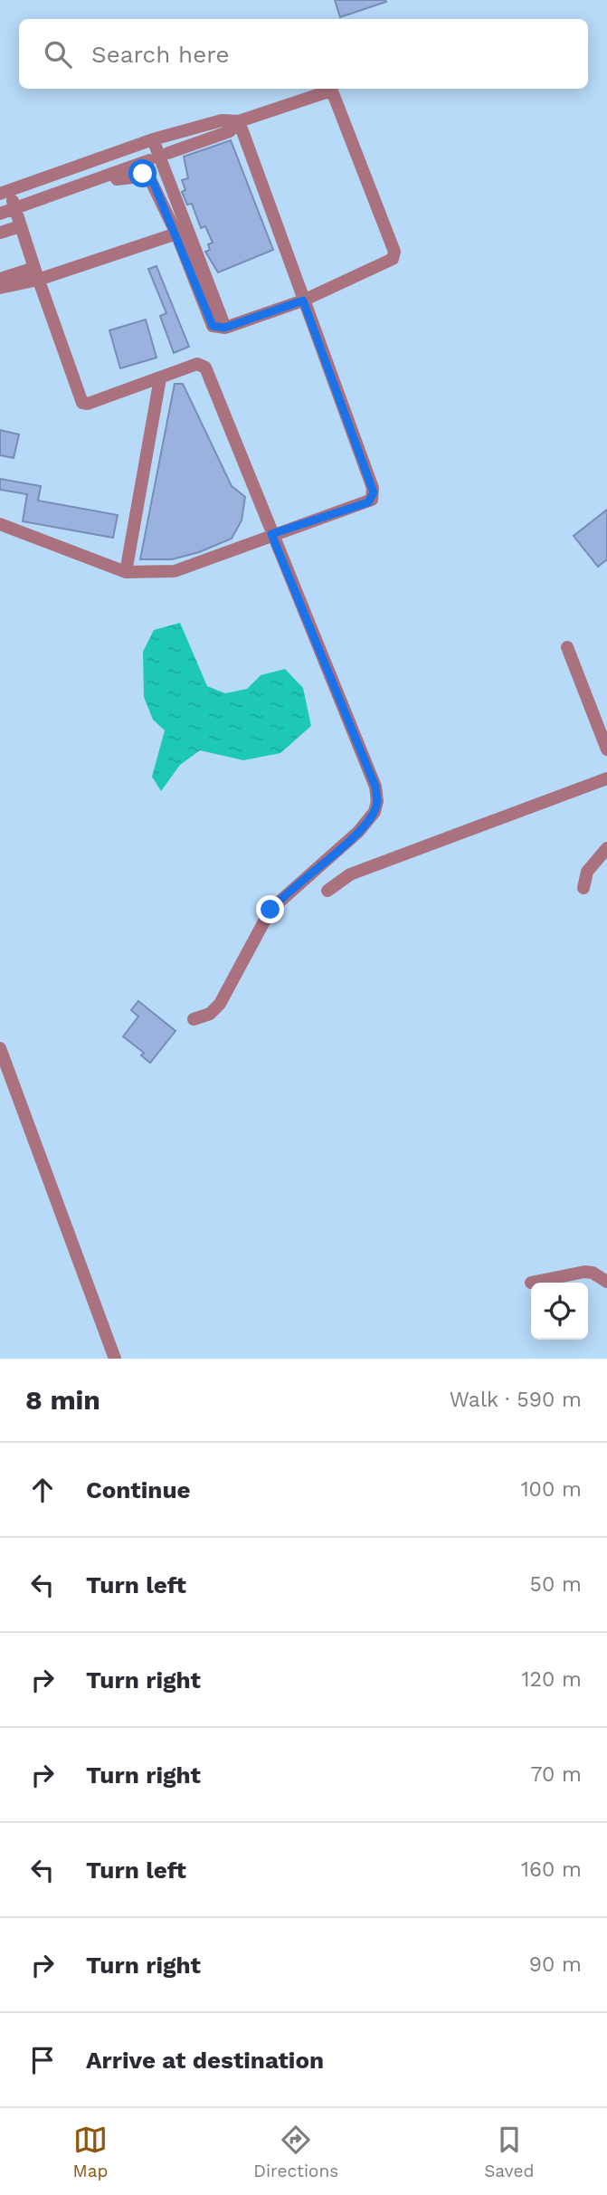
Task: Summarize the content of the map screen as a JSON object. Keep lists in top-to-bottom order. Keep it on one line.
{"page":{"search":"Search here","heading":["8 min","Walk · 590 m"],"list":[["Continue","100 m"],["Turn left","50 m"],["Turn right","120 m"],["Turn right","70 m"],["Turn left","160 m"],["Turn right","90 m"],"Arrive at destination"],"nav":["Map","Directions","Saved"]}}
